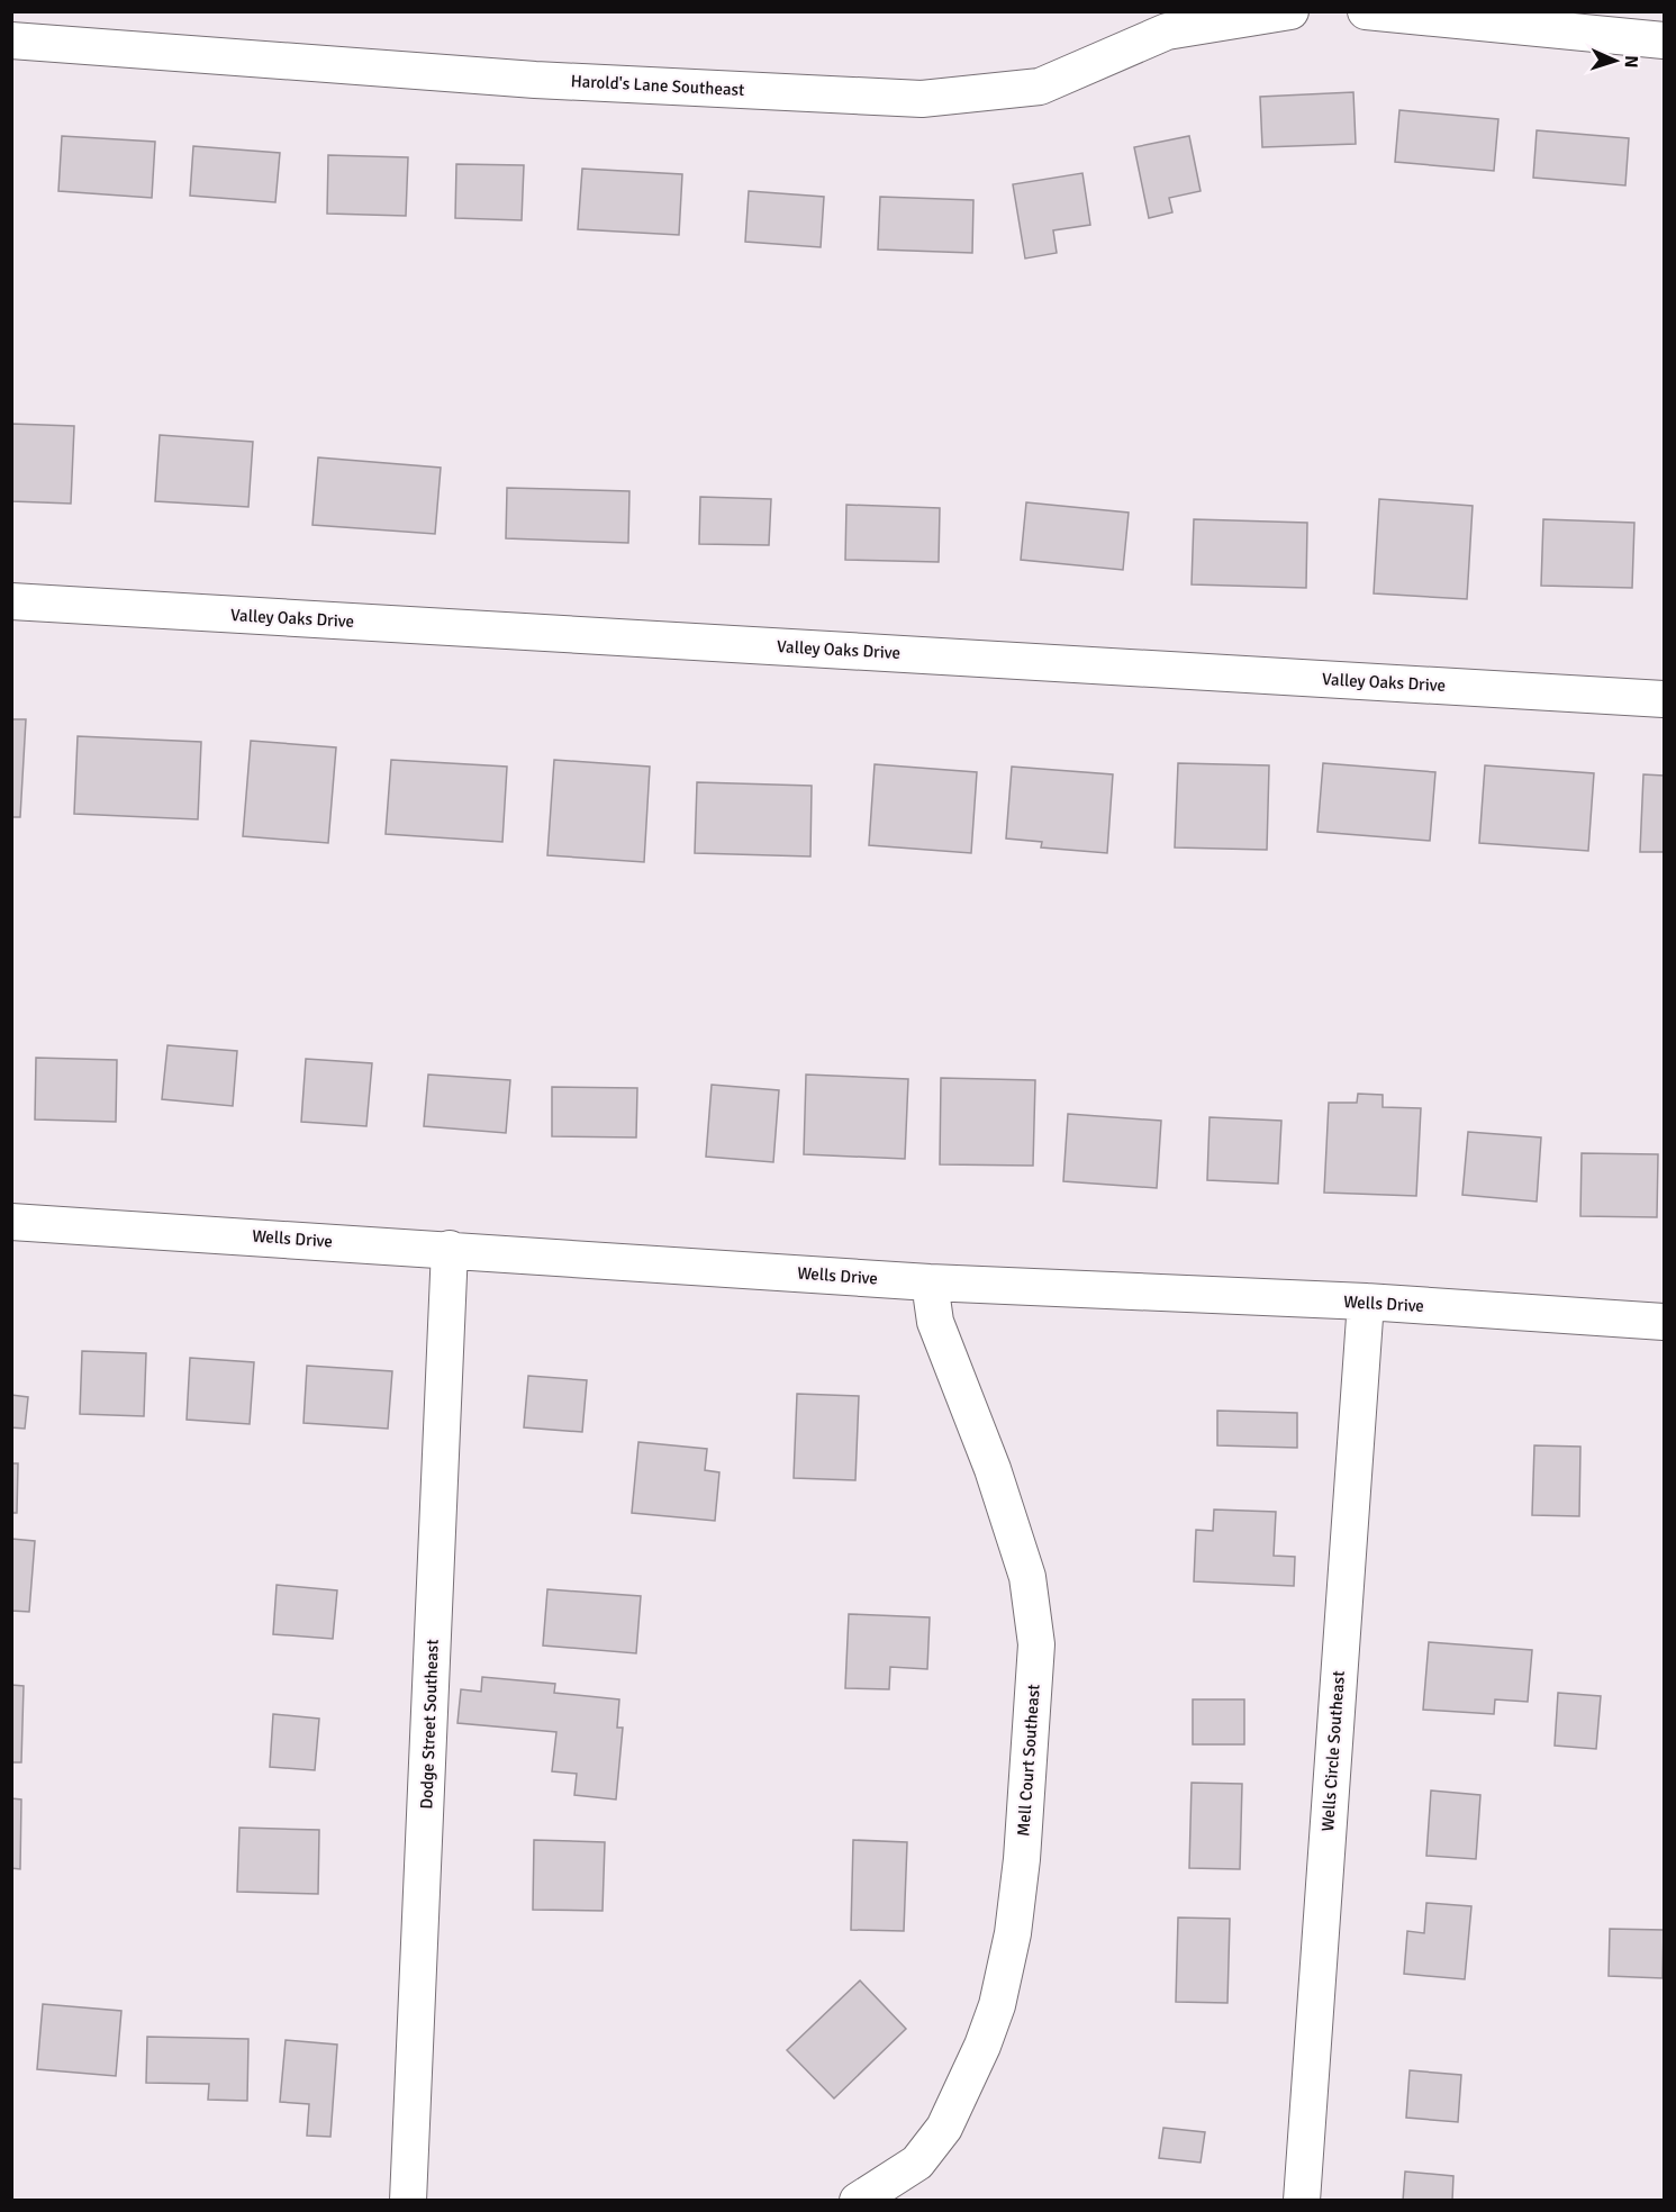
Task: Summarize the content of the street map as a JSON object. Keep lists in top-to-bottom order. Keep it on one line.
{"streets":{"street":["Harold's Lane Southeast","Valley Oaks Drive","Wells Drive","Dodge Street Southeast","Wells Circle Southeast","Mell Court Southeast"]},"crossings":[["Wells Drive","Dodge Street Southeast"],["Wells Drive","Wells Circle Southeast"],["Wells Drive","Mell Court Southeast"]],"north":"right"}
